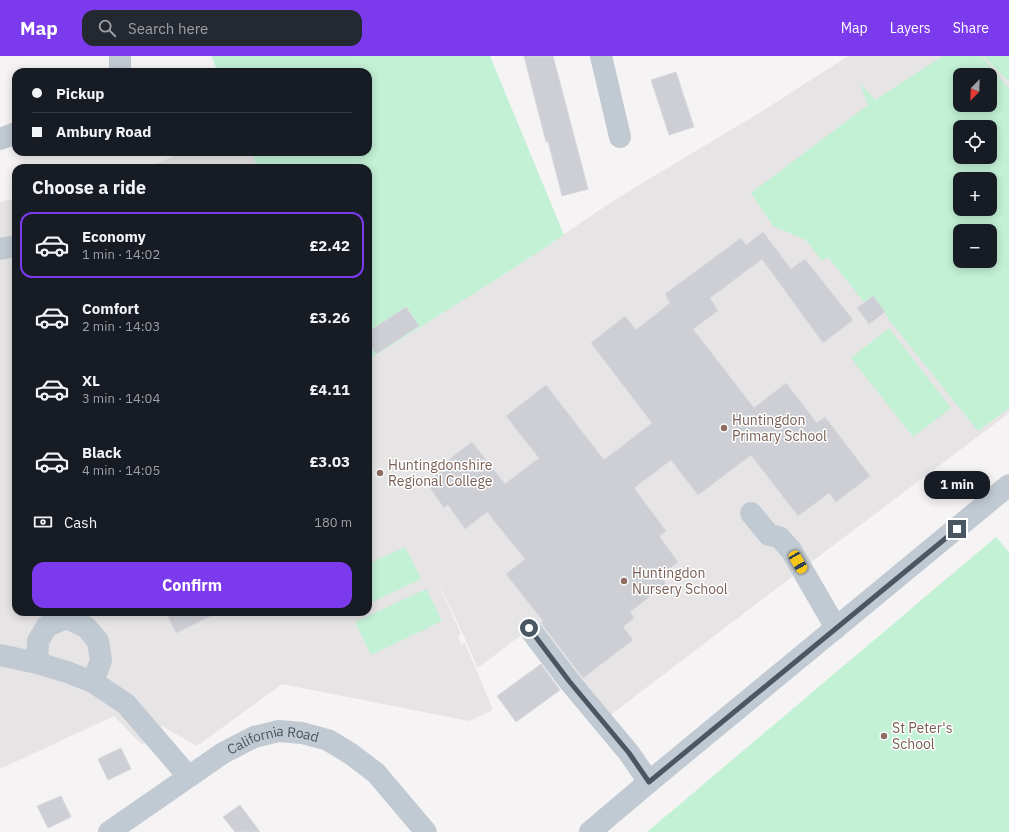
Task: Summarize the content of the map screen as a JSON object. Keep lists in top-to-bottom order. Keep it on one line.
{"streets":{"street":["California Road"]},"places":["Huntingdon Primary School","Huntingdonshire Regional College","Huntingdon Nursery School","St Peter's School"],"north":"bottom left","page":{"header":"Map","search":"Search here","nav":["Map","Layers","Share"],"map_buttons":["+","−"],"banner":["Pickup","Ambury Road"],"heading":"Choose a ride","list":[{"name":"Economy","note":"1 min · 14:02","value":"£2.42"},{"name":"Comfort","note":"2 min · 14:03","value":"£3.26"},{"name":"XL","note":"3 min · 14:04","value":"£4.11"},{"name":"Black","note":"4 min · 14:05","value":"£3.03"}],"bubble":"1 min","pay":["Cash","180 m"],"buttons":"Confirm"}}
